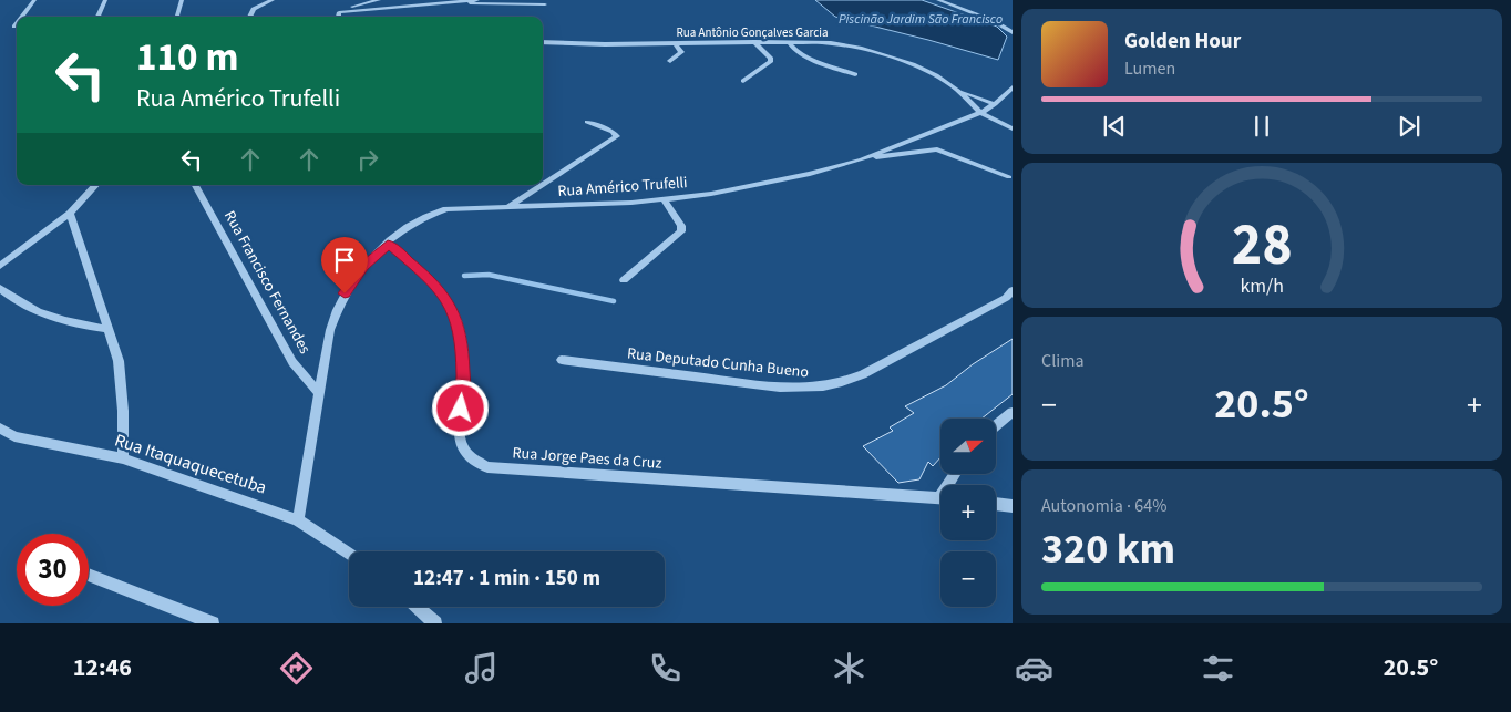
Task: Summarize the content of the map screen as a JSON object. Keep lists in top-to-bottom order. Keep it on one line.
{"streets":{"street":["Rua Antônio Gonçalves Garcia","Rua Américo Trufelli","Rua Francisco Fernandes","Rua Deputado Cunha Bueno","Rua Jorge Paes da Cruz","Rua Itaquaquecetuba"]},"crossings":[["Rua Antônio Gonçalves Garcia","Rua Américo Trufelli"],["Rua Américo Trufelli","Rua Francisco Fernandes"],["Rua Américo Trufelli","Rua Jorge Paes da Cruz"],["Rua Américo Trufelli","Rua Itaquaquecetuba"]],"water":["Piscinão Jardim São Francisco"],"north":"right","page":{"turn":["110 m","Rua Américo Trufelli"],"song":["Golden Hour","Lumen"],"tile":["Clima",["Autonomia · 64%","320 km"]],"heat":["−","20.5°","+"],"map_buttons":["+","−"],"limit":"30","trip":"12:47 · 1 min · 150 m","tabs":["12:46","20.5°"],"gauge":["28","km/h"]}}
